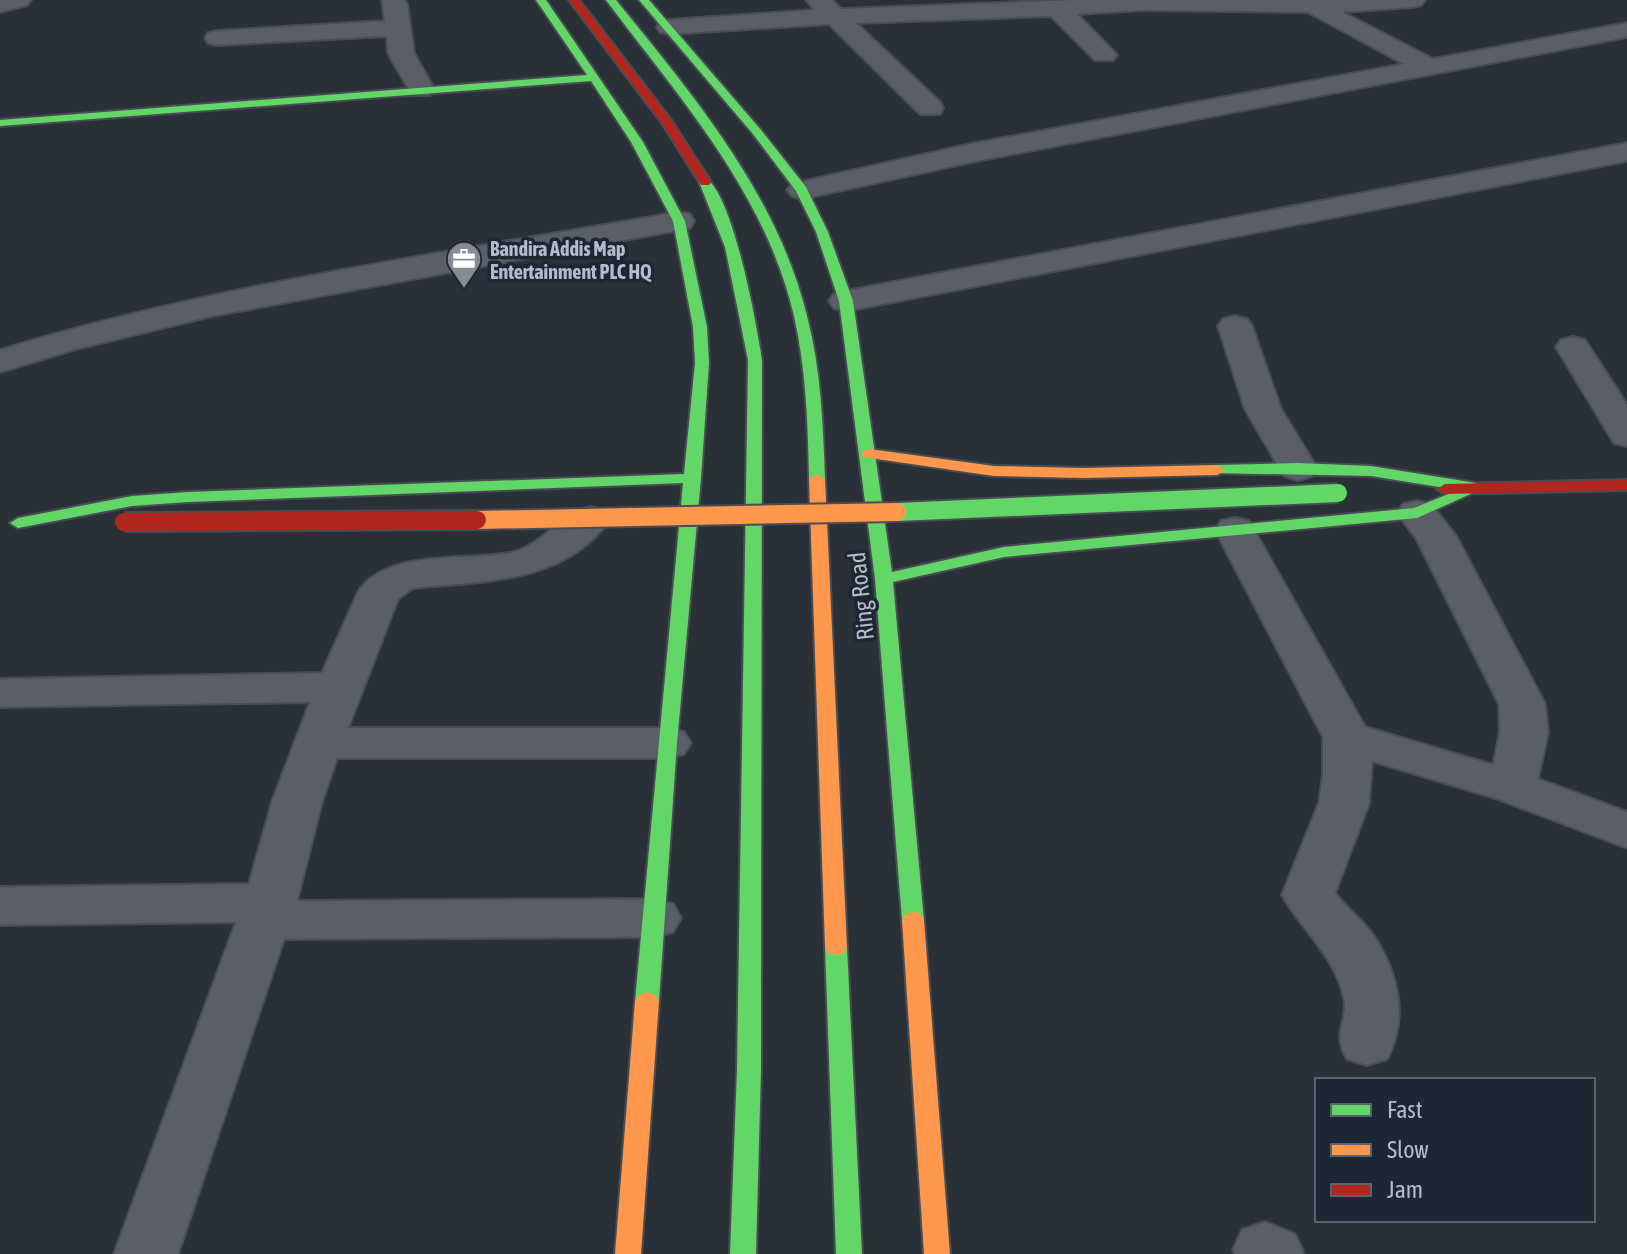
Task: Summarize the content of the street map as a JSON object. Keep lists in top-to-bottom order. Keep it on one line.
{"streets":{"main road":["Ring Road"]},"places":{"office":["Bandira Addis Map Entertainment PLC HQ"]},"legend":["Fast","Slow","Jam"]}
